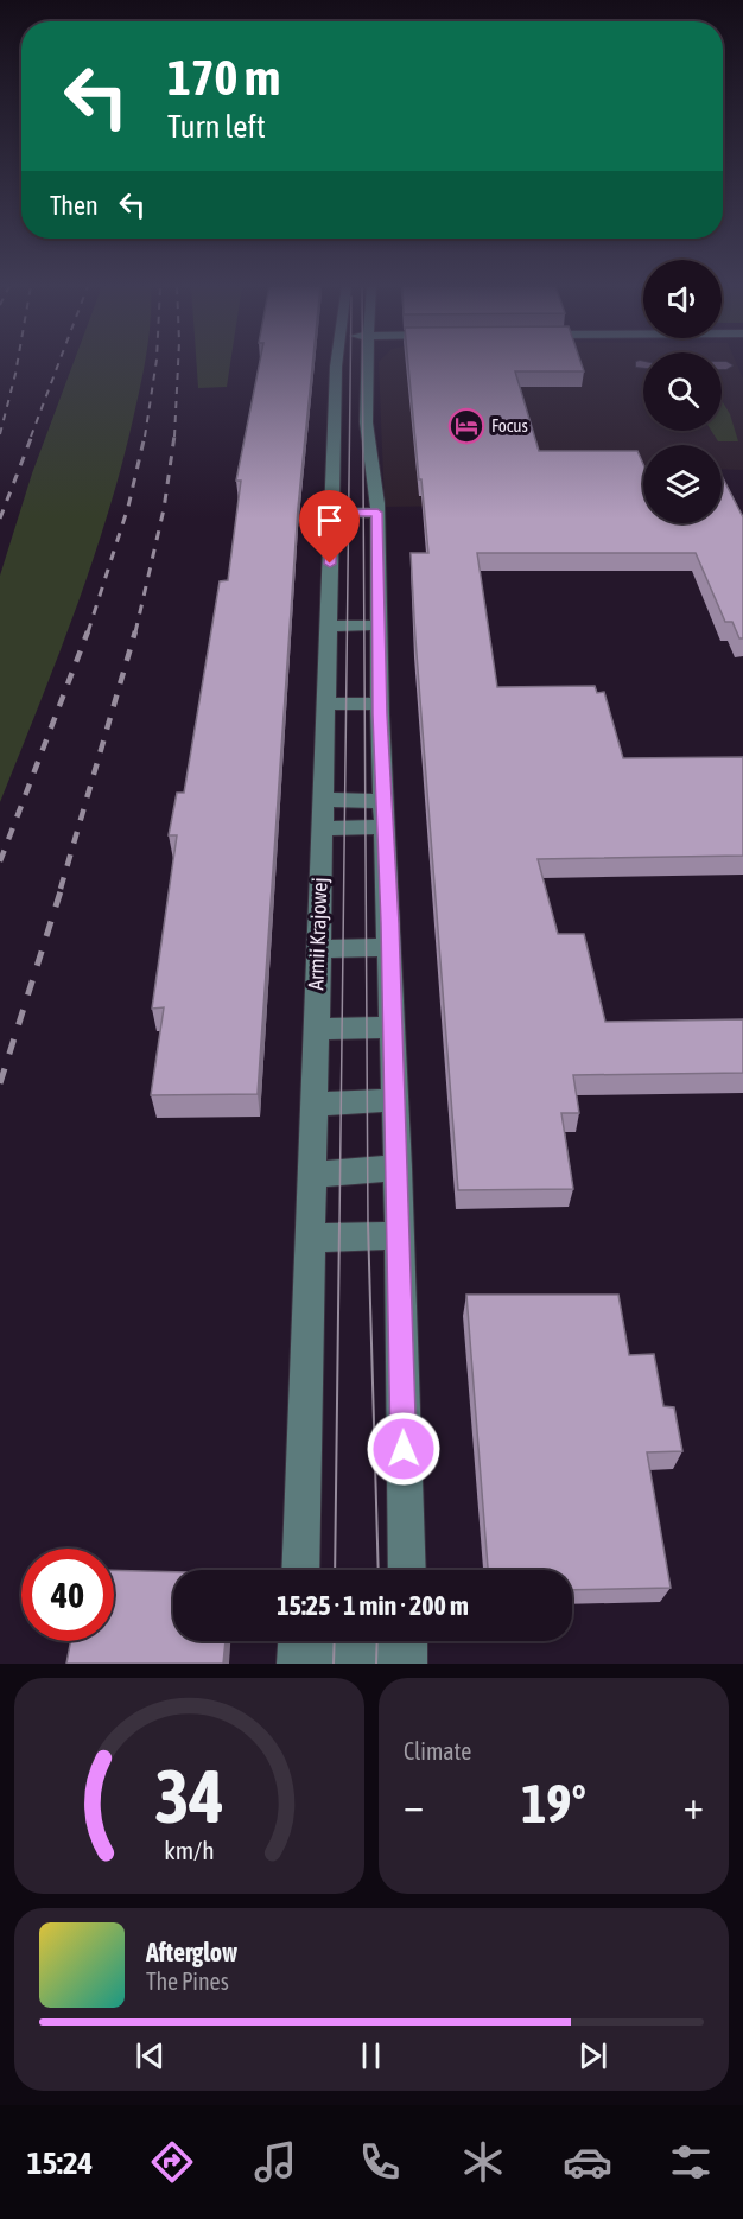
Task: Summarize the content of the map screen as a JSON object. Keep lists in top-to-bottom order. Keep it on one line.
{"streets":{"street":["Armii Krajowej"]},"places":{"hotel":["Focus"]},"page":{"turn":["170 m","Turn left"],"then":"Then","limit":"40","trip":"15:25 · 1 min · 200 m","tile":"Climate","heat":["−","19°","+"],"song":["Afterglow","The Pines"],"tabs":"15:24","gauge":["34","km/h"]}}
